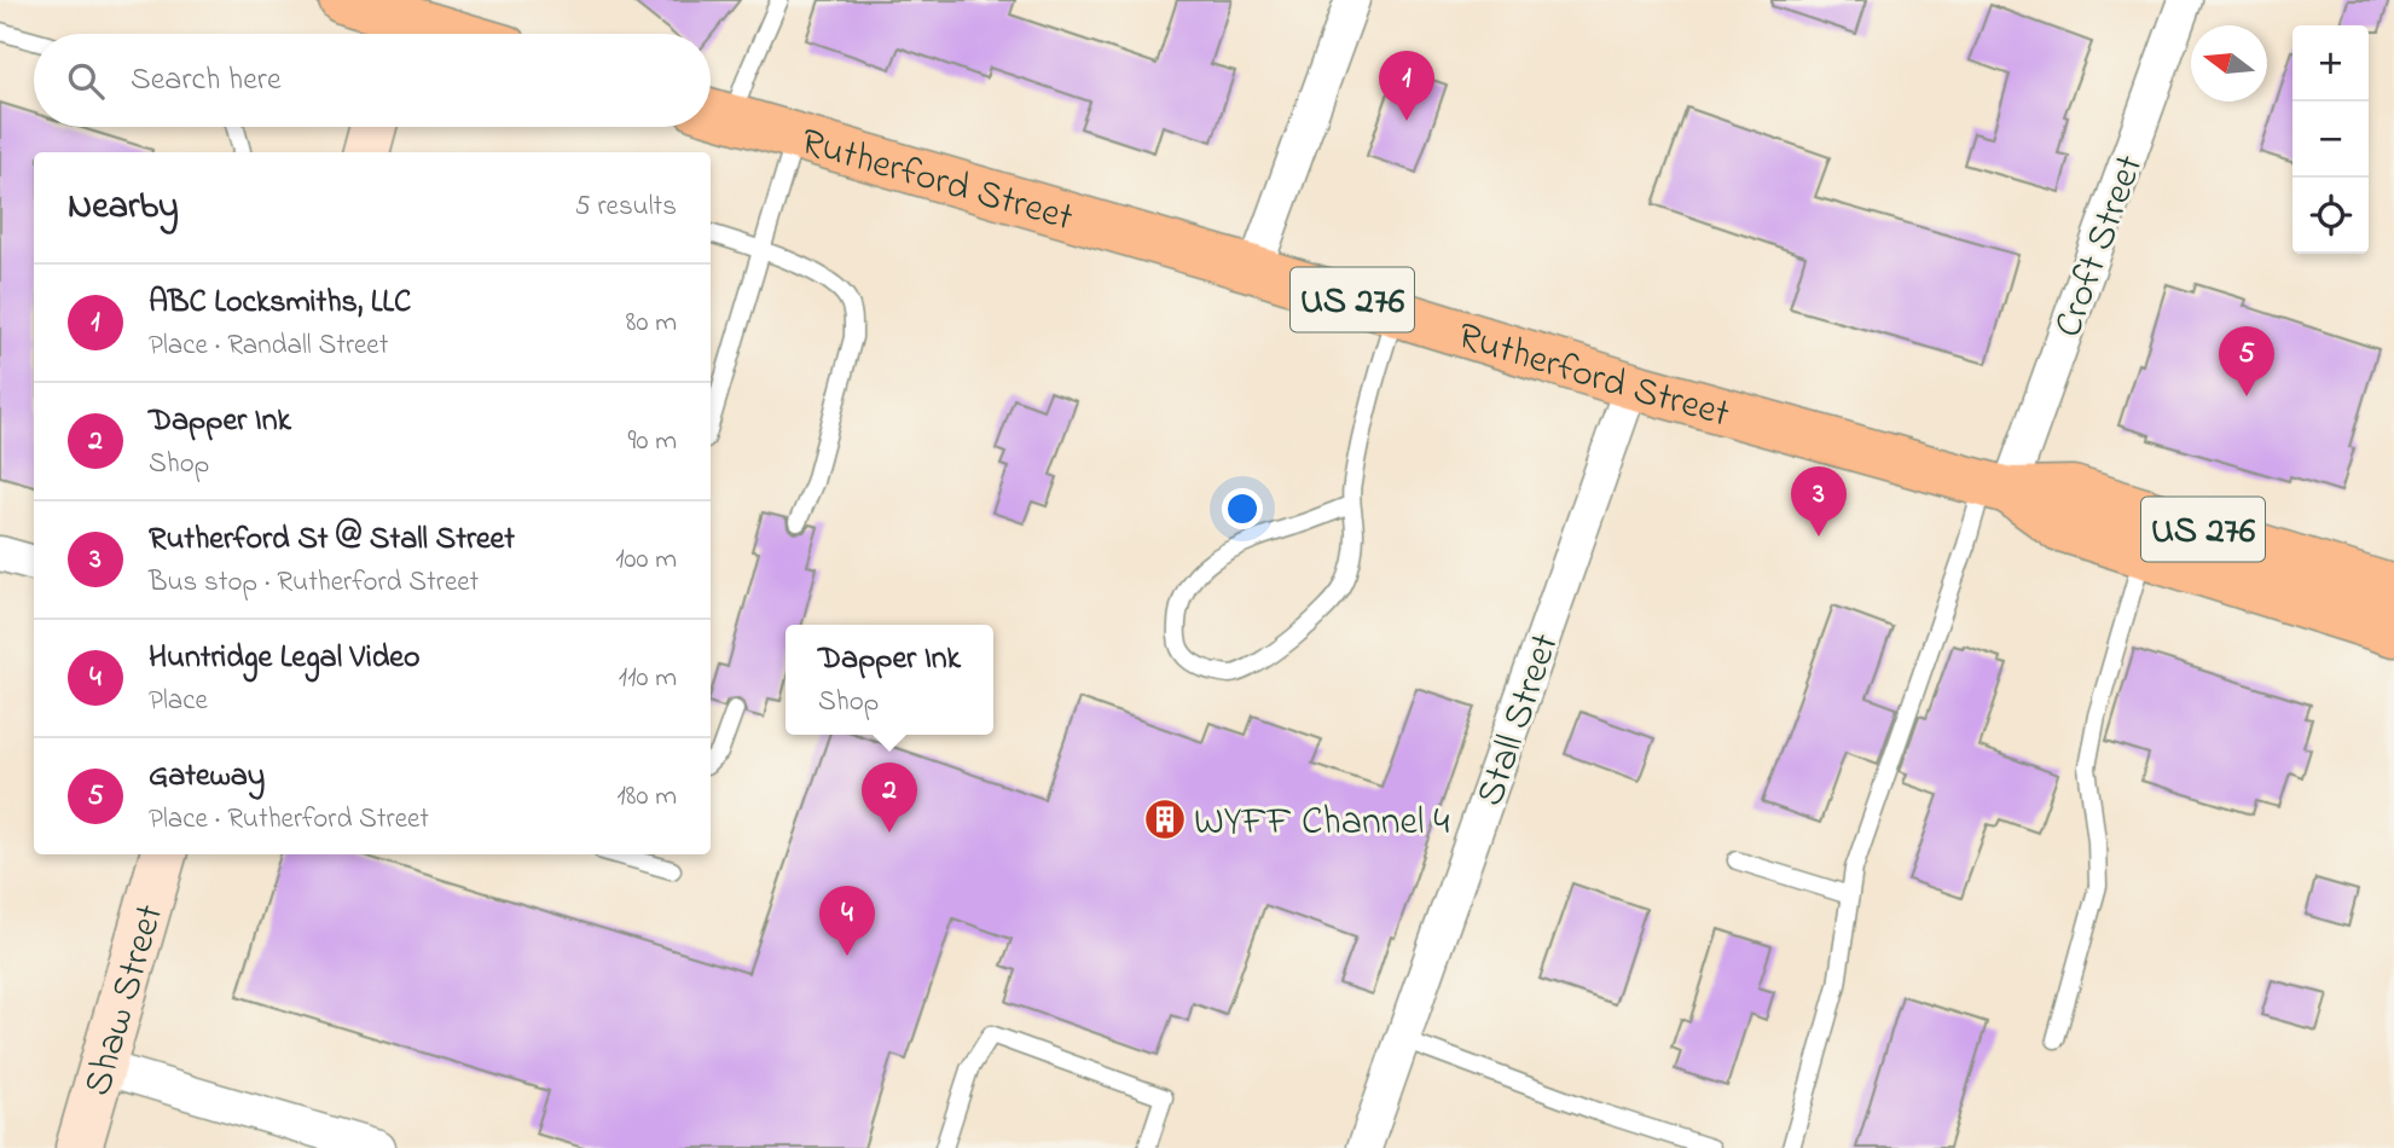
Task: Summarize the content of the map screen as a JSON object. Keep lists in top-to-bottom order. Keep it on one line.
{"streets":{"highway":["Rutherford Street","US 276"],"street":["Croft Street","Stall Street","Shaw Street"]},"crossings":[["Rutherford Street","Croft Street"],["Rutherford Street","Stall Street"]],"places":{"building":["WYFF Channel 4"]},"north":"left","page":{"map_buttons":["+","−"],"search":"Search here","pins":["1","5","3","2","4"],"heading":["Nearby","5 results"],"list":[{"mark":"1","name":"ABC Locksmiths, LLC","note":"Place · Randall Street","value":"80 m"},{"mark":"2","name":"Dapper Ink","note":"Shop","value":"90 m"},{"mark":"3","name":"Rutherford St @ Stall Street","note":"Bus stop · Rutherford Street","value":"100 m"},{"mark":"4","name":"Huntridge Legal Video","note":"Place","value":"110 m"},{"mark":"5","name":"Gateway","note":"Place · Rutherford Street","value":"180 m"}],"popup":["Dapper Ink","Shop"]}}
